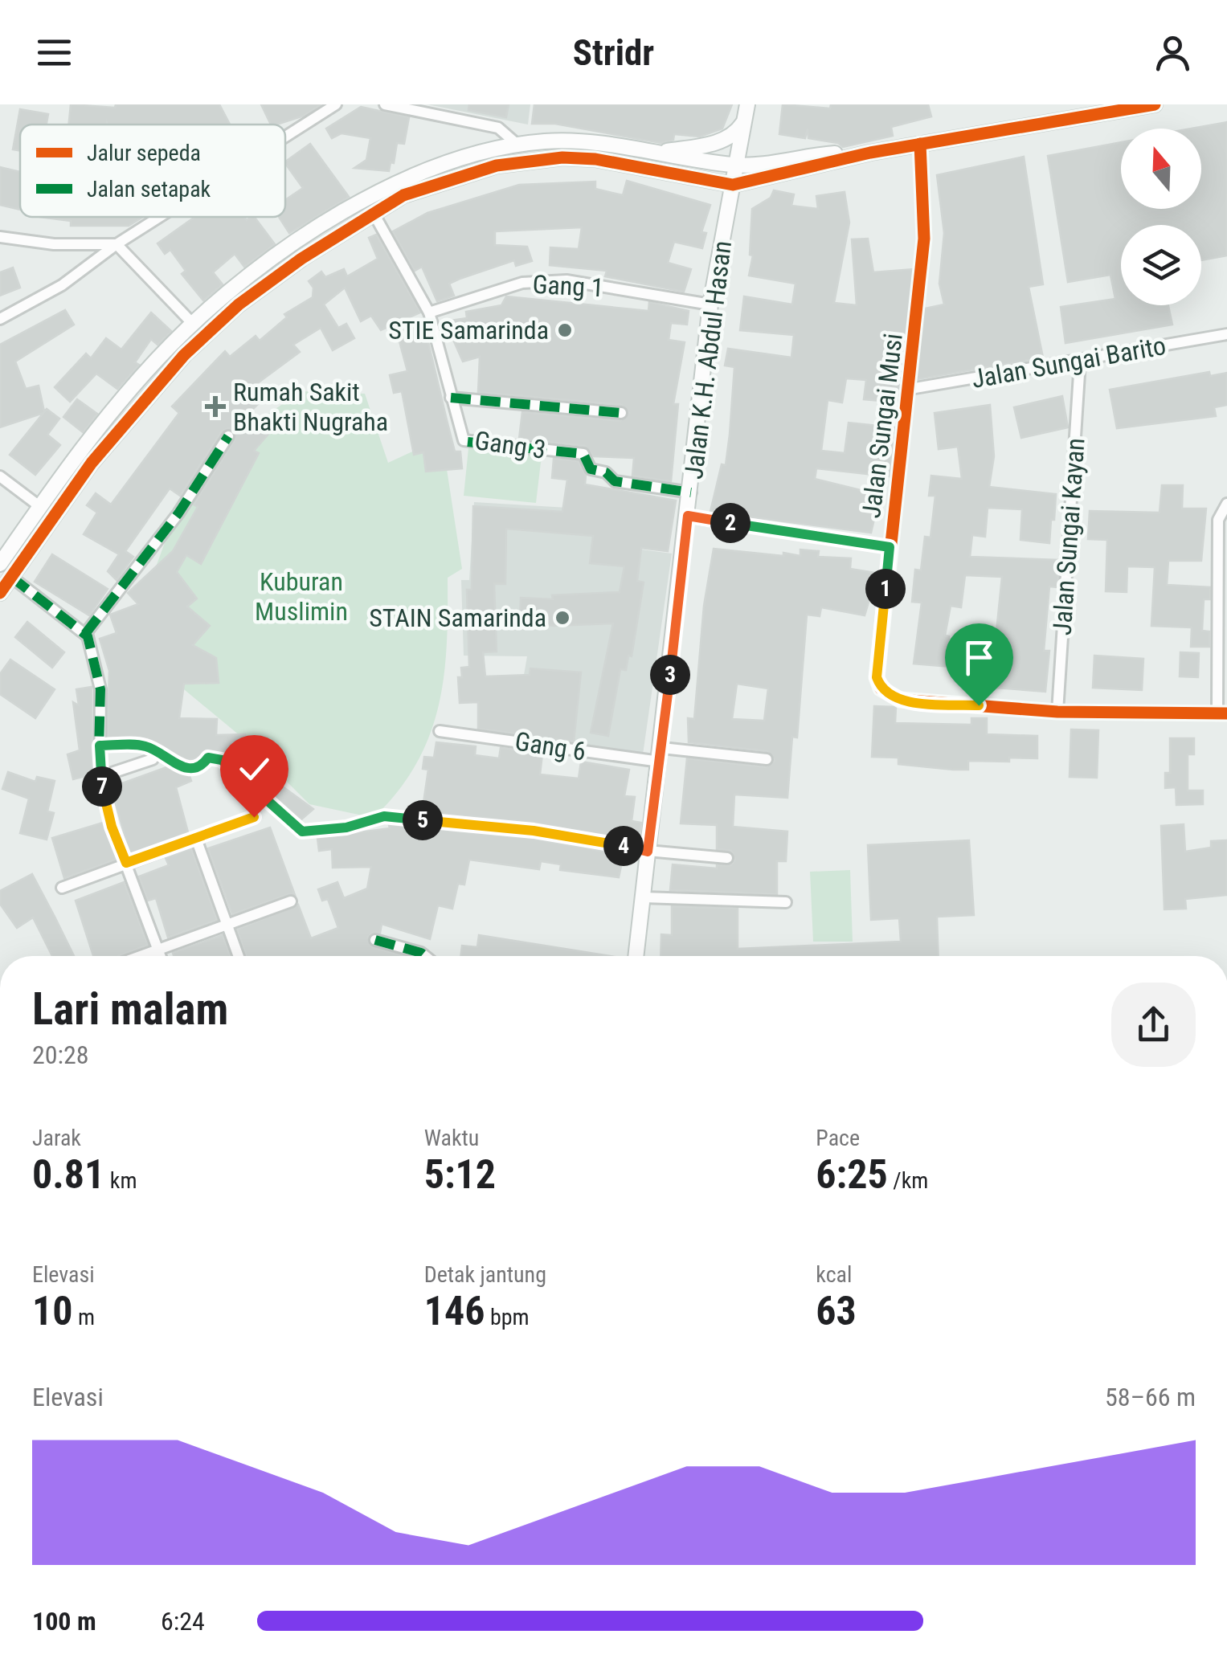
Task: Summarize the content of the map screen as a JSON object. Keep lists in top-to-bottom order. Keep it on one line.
{"streets":{"street":["Gang 1","Jalan K.H. Abdul Hasan","Jalan Sungai Barito","Jalan Sungai Musi","Gang 3","Jalan Sungai Kayan","Gang 6"]},"crossings":[["Gang 1","Jalan K.H. Abdul Hasan"],["Gang 1","Gang 3"],["Jalan K.H. Abdul Hasan","Gang 3"],["Jalan K.H. Abdul Hasan","Gang 6"],["Jalan Sungai Barito","Jalan Sungai Musi"],["Jalan Sungai Barito","Jalan Sungai Kayan"],["Jalan Sungai Musi","Jalan Sungai Kayan"]],"parks":["Kuburan Muslimin"],"places":{"other":["STIE Samarinda","STAIN Samarinda"],"health":["Rumah Sakit Bhakti Nugraha"]},"legend":["Jalur sepeda","Jalan setapak"],"north":"top","page":{"header":"Stridr","pins":["2","1","3","7","5","4"],"heading":["Lari malam","20:28"],"stats":[["Jarak","0.81 km"],["Waktu","5:12"],["Pace","6:25 /km"],["Elevasi","10 m"],["Detak jantung","146 bpm"],["kcal","63"]],"chart":["Elevasi","58–66 m"],"list":[{"name":"100 m","note":"6:24"}]}}
